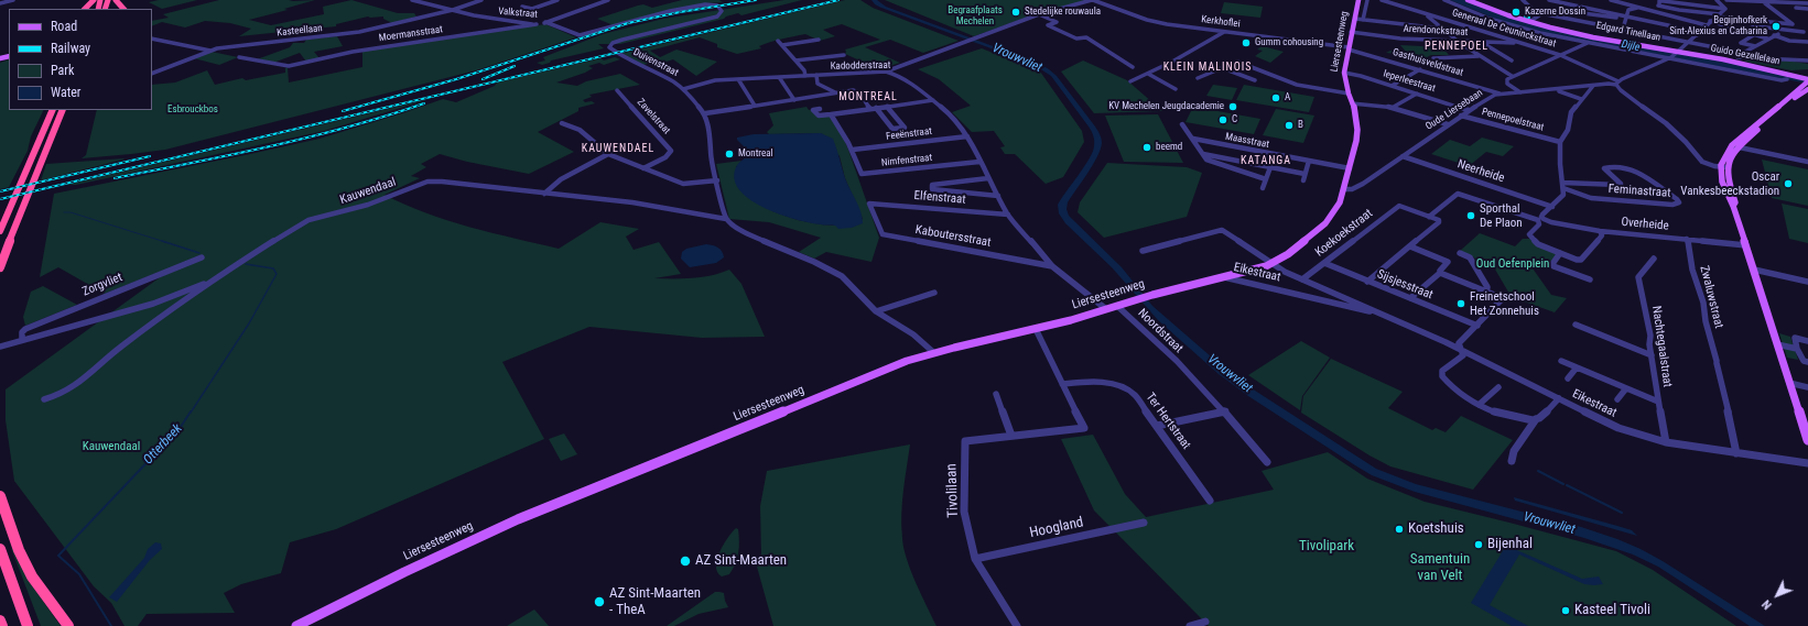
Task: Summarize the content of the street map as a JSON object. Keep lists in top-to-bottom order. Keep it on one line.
{"streets":{"main road":["Edgard Tinellaan","Liersesteenweg","Guido Gezellelaan"],"street":["Valkstraat","Kerkhoflei","Generaal De Ceuninckstraat","Kasteellaan","Arendonckstraat","Moermansstraat","Duivenstraat","Gasthuisveldstraat","Kadodderstraat","Ieperleestraat","Oude Liersebaan","Zavelstraat","Pennepoelstraat","Feeënstraat","Maasstraat","Nimfenstraat","Neerheide","Kauwendaal","Feminastraat","Elfenstraat","Overheide","Koekoekstraat","Kaboutersstraat","Eikestraat","Zorgvliet","Sijsjesstraat","Zwaluwstraat","Noordstraat","Nachtegaalstraat","Ter Hertstraat","Tivolilaan","Hoogland"]},"crossings":[["Valkstraat","Kasteellaan"],["Valkstraat","Moermansstraat"],["Valkstraat","Duivenstraat"],["Kerkhoflei","Liersesteenweg"],["Kerkhoflei","Gasthuisveldstraat"],["Generaal De Ceuninckstraat","Arendonckstraat"],["Generaal De Ceuninckstraat","Oude Liersebaan"],["Arendonckstraat","Liersesteenweg"],["Edgard Tinellaan","Guido Gezellelaan"],["Liersesteenweg","Gasthuisveldstraat"],["Liersesteenweg","Kadodderstraat"],["Liersesteenweg","Ieperleestraat"],["Liersesteenweg","Oude Liersebaan"],["Liersesteenweg","Maasstraat"],["Liersesteenweg","Eikestraat"],["Liersesteenweg","Noordstraat"],["Liersesteenweg","Tivolilaan"],["Duivenstraat","Kadodderstraat"],["Gasthuisveldstraat","Oude Liersebaan"],["Kadodderstraat","Feeënstraat"],["Kadodderstraat","Nimfenstraat"],["Kadodderstraat","Elfenstraat"],["Kadodderstraat","Kaboutersstraat"],["Ieperleestraat","Oude Liersebaan"],["Oude Liersebaan","Pennepoelstraat"],["Oude Liersebaan","Neerheide"],["Feeënstraat","Nimfenstraat"],["Elfenstraat","Kaboutersstraat"],["Overheide","Koekoekstraat"],["Overheide","Zwaluwstraat"],["Koekoekstraat","Eikestraat"],["Koekoekstraat","Sijsjesstraat"],["Eikestraat","Zwaluwstraat"],["Eikestraat","Nachtegaalstraat"],["Ter Hertstraat","Tivolilaan"],["Tivolilaan","Hoogland"]],"districts":["PENNEPOEL","KLEIN MALINOIS","MONTREAL","KAUWENDAEL","KATANGA"],"water":["Dijle","Vrouwvliet","Otterbeek"],"parks":["Begraafplaats Mechelen","Esbrouckbos","Oud Oefenplein","Kauwendaal","Tivolipark","Samentuin van Velt"],"places":["Stedelijke rouwaula","Kazerne Dossin","Begijnhofkerk Sint-Alexius en Catharina","Gumm cohousing","A","KV Mechelen Jeugdacademie","C","B","beemd","Montreal","Oscar Vankesbeeckstadion","Sporthal De Plaon","Freinetschool Het Zonnehuis","Koetshuis","Bijenhal","AZ Sint-Maarten","AZ Sint-Maarten - TheA","Kasteel Tivoli"],"legend":["Road","Railway","Park","Water"],"north":"bottom left"}
